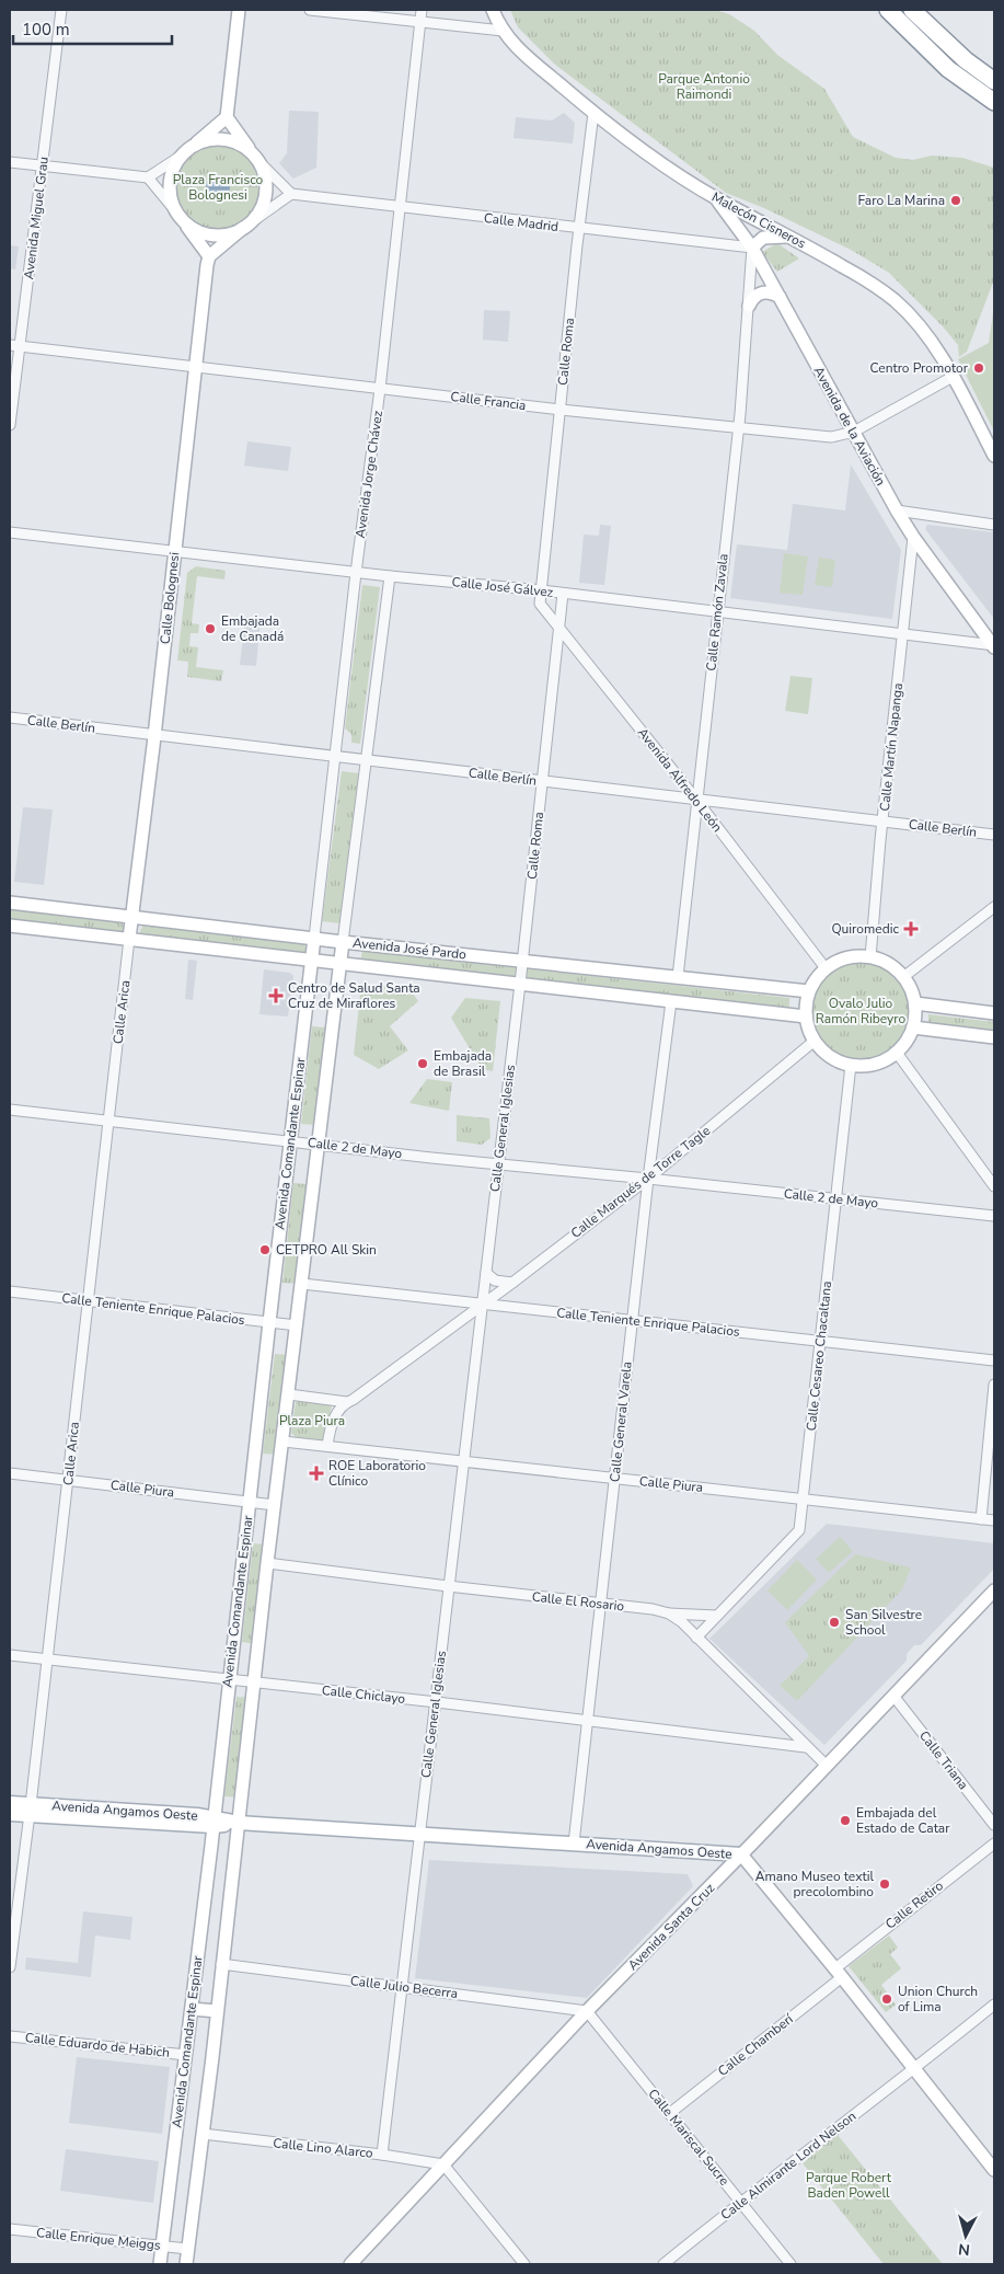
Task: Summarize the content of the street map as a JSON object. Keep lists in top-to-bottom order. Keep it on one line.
{"streets":{"main road":["Malecón Cisneros","Avenida de la Aviación","Calle Bolognesi","Avenida José Pardo","Avenida Comandante Espinar","Avenida Angamos Oeste","Avenida Santa Cruz"],"street":["Avenida Miguel Grau","Calle Madrid","Calle Roma","Calle Francia","Avenida Jorge Chávez","Calle José Gálvez","Calle Ramón Zavala","Calle Berlín","Calle Martín Napanga","Avenida Alfredo León","Calle Arica","Calle General Iglesias","Calle 2 de Mayo","Calle Marqués de Torre Tagle","Calle Teniente Enrique Palacios","Calle Cesareo Chacaltana","Calle General Varela","Calle Piura","Calle El Rosario","Calle Chiclayo","Calle Triana","Calle Retiro","Calle Julio Becerra","Calle Eduardo de Habich","Calle Chamberí","Calle Mariscal Sucre","Calle Lino Alarco","Calle Almirante Lord Nelson","Calle Enrique Meiggs"]},"crossings":[["Avenida Miguel Grau","Calle Francia"],["Malecón Cisneros","Calle Roma"],["Malecón Cisneros","Calle Francia"],["Malecón Cisneros","Avenida de la Aviación"],["Calle Madrid","Calle Roma"],["Calle Madrid","Avenida de la Aviación"],["Calle Madrid","Avenida Jorge Chávez"],["Calle Madrid","Calle Ramón Zavala"],["Calle Roma","Calle Francia"],["Calle Roma","Calle José Gálvez"],["Calle Roma","Calle Berlín"],["Calle Roma","Avenida Alfredo León"],["Calle Roma","Avenida José Pardo"],["Calle Roma","Calle General Iglesias"],["Calle Francia","Avenida de la Aviación"],["Calle Francia","Avenida Jorge Chávez"],["Calle Francia","Calle Bolognesi"],["Calle Francia","Calle Ramón Zavala"],["Avenida de la Aviación","Calle José Gálvez"],["Avenida de la Aviación","Calle Ramón Zavala"],["Avenida de la Aviación","Calle Martín Napanga"],["Avenida Jorge Chávez","Calle José Gálvez"],["Avenida Jorge Chávez","Calle Berlín"],["Avenida Jorge Chávez","Avenida José Pardo"],["Avenida Jorge Chávez","Avenida Comandante Espinar"],["Calle José Gálvez","Calle Bolognesi"],["Calle José Gálvez","Calle Ramón Zavala"],["Calle José Gálvez","Calle Martín Napanga"],["Calle José Gálvez","Avenida Alfredo León"],["Calle Bolognesi","Calle Berlín"],["Calle Bolognesi","Avenida José Pardo"],["Calle Bolognesi","Calle Arica"],["Calle Ramón Zavala","Calle Berlín"],["Calle Ramón Zavala","Avenida Alfredo León"],["Calle Ramón Zavala","Avenida José Pardo"],["Calle Berlín","Calle Martín Napanga"],["Calle Berlín","Avenida Alfredo León"],["Calle Martín Napanga","Avenida Alfredo León"],["Calle Martín Napanga","Avenida José Pardo"],["Calle Martín Napanga","Calle Marqués de Torre Tagle"],["Calle Martín Napanga","Calle Cesareo Chacaltana"],["Avenida Alfredo León","Avenida José Pardo"],["Avenida Alfredo León","Calle Marqués de Torre Tagle"],["Avenida Alfredo León","Calle Cesareo Chacaltana"],["Avenida José Pardo","Calle Arica"],["Avenida José Pardo","Calle General Iglesias"],["Avenida José Pardo","Avenida Comandante Espinar"],["Avenida José Pardo","Calle Marqués de Torre Tagle"],["Avenida José Pardo","Calle Cesareo Chacaltana"],["Avenida José Pardo","Calle General Varela"],["Calle Arica","Calle 2 de Mayo"],["Calle Arica","Calle Teniente Enrique Palacios"],["Calle Arica","Calle Piura"],["Calle Arica","Calle Chiclayo"],["Calle Arica","Avenida Angamos Oeste"],["Calle General Iglesias","Calle 2 de Mayo"],["Calle General Iglesias","Calle Marqués de Torre Tagle"],["Calle General Iglesias","Calle Teniente Enrique Palacios"],["Calle General Iglesias","Calle Piura"],["Calle General Iglesias","Calle El Rosario"],["Calle General Iglesias","Calle Chiclayo"],["Calle General Iglesias","Avenida Angamos Oeste"],["Calle General Iglesias","Calle Julio Becerra"],["Calle General Iglesias","Calle Lino Alarco"],["Avenida Comandante Espinar","Calle 2 de Mayo"],["Avenida Comandante Espinar","Calle Teniente Enrique Palacios"],["Avenida Comandante Espinar","Calle Piura"],["Avenida Comandante Espinar","Calle El Rosario"],["Avenida Comandante Espinar","Calle Chiclayo"],["Avenida Comandante Espinar","Avenida Angamos Oeste"],["Avenida Comandante Espinar","Calle Julio Becerra"],["Avenida Comandante Espinar","Calle Eduardo de Habich"],["Avenida Comandante Espinar","Calle Lino Alarco"],["Avenida Comandante Espinar","Calle Enrique Meiggs"],["Calle 2 de Mayo","Calle Marqués de Torre Tagle"],["Calle 2 de Mayo","Calle Cesareo Chacaltana"],["Calle 2 de Mayo","Calle General Varela"],["Calle Marqués de Torre Tagle","Calle Teniente Enrique Palacios"],["Calle Marqués de Torre Tagle","Calle Cesareo Chacaltana"],["Calle Marqués de Torre Tagle","Calle General Varela"],["Calle Marqués de Torre Tagle","Calle Piura"],["Calle Teniente Enrique Palacios","Calle Cesareo Chacaltana"],["Calle Teniente Enrique Palacios","Calle General Varela"],["Calle Cesareo Chacaltana","Calle Piura"],["Calle Cesareo Chacaltana","Calle El Rosario"],["Calle General Varela","Calle Piura"],["Calle General Varela","Calle El Rosario"],["Calle General Varela","Calle Chiclayo"],["Calle General Varela","Avenida Angamos Oeste"],["Calle El Rosario","Calle Chiclayo"],["Calle El Rosario","Avenida Santa Cruz"],["Calle Triana","Avenida Santa Cruz"],["Avenida Angamos Oeste","Calle Retiro"],["Avenida Angamos Oeste","Avenida Santa Cruz"],["Avenida Angamos Oeste","Calle Chamberí"],["Avenida Angamos Oeste","Calle Almirante Lord Nelson"],["Calle Retiro","Calle Chamberí"],["Avenida Santa Cruz","Calle Julio Becerra"],["Avenida Santa Cruz","Calle Mariscal Sucre"],["Avenida Santa Cruz","Calle Lino Alarco"],["Calle Julio Becerra","Calle Mariscal Sucre"],["Calle Chamberí","Calle Mariscal Sucre"],["Calle Mariscal Sucre","Calle Almirante Lord Nelson"]],"parks":["Parque Antonio Raimondi","Plaza Francisco Bolognesi","Ovalo Julio Ramón Ribeyro","Plaza Piura","Parque Robert Baden Powell"],"places":{"other":["Faro La Marina","Centro Promotor","Embajada de Canadá","Embajada de Brasil","CETPRO All Skin","San Silvestre School","Embajada del Estado de Catar","Amano Museo textil precolombino","Union Church of Lima"],"health":["Quiromedic","Centro de Salud Santa Cruz de Miraflores","ROE Laboratorio Clínico"]},"scale_bar":"100 m","north":"bottom"}
